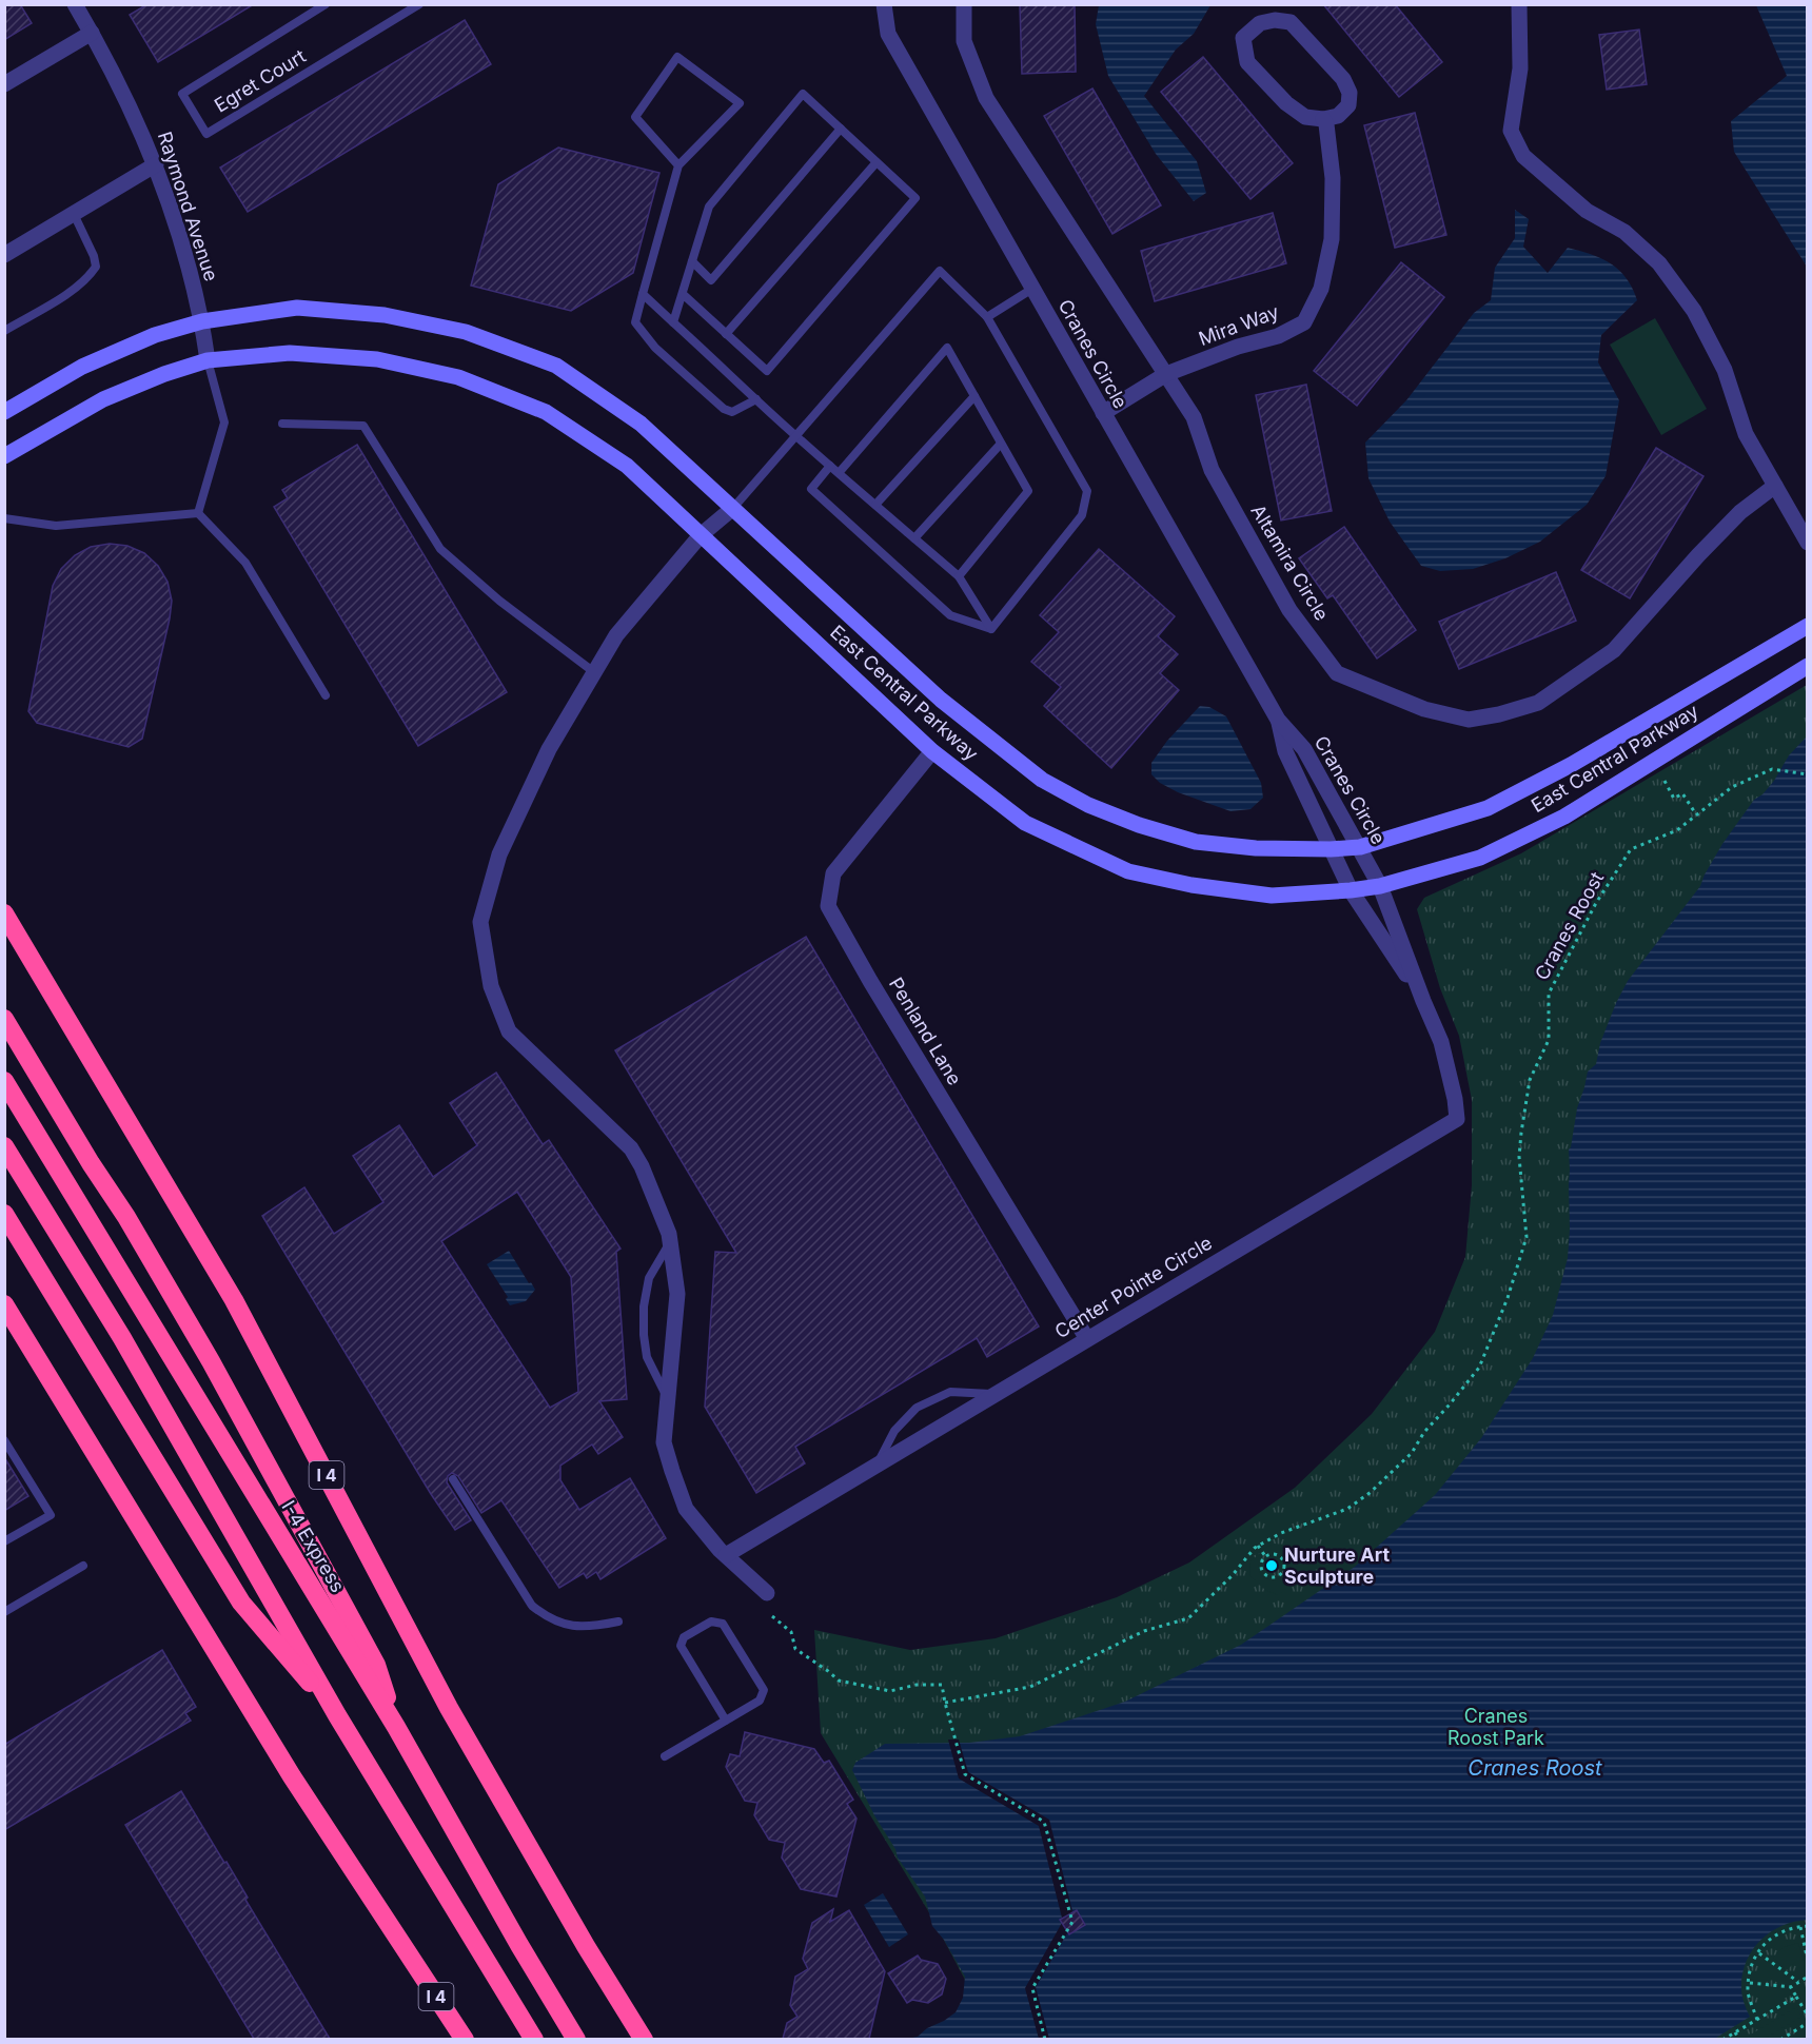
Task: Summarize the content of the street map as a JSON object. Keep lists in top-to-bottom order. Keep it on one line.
{"streets":{"highway":["I 4","I-4 Express"],"main road":["East Central Parkway"],"street":["Raymond Avenue","Mira Way","Cranes Circle","Altamira Circle","Penland Lane","Center Pointe Circle"],"lane":["Egret Court"],"path":["Cranes Roost"]},"crossings":[["Raymond Avenue","East Central Parkway"],["Mira Way","Cranes Circle"],["Mira Way","Altamira Circle"],["Cranes Circle","East Central Parkway"],["Cranes Circle","Center Pointe Circle"],["East Central Parkway","Penland Lane"],["East Central Parkway","Center Pointe Circle"],["Penland Lane","Center Pointe Circle"]],"water":["Cranes Roost"],"parks":["Cranes Roost Park"],"places":["Nurture Art Sculpture"]}
